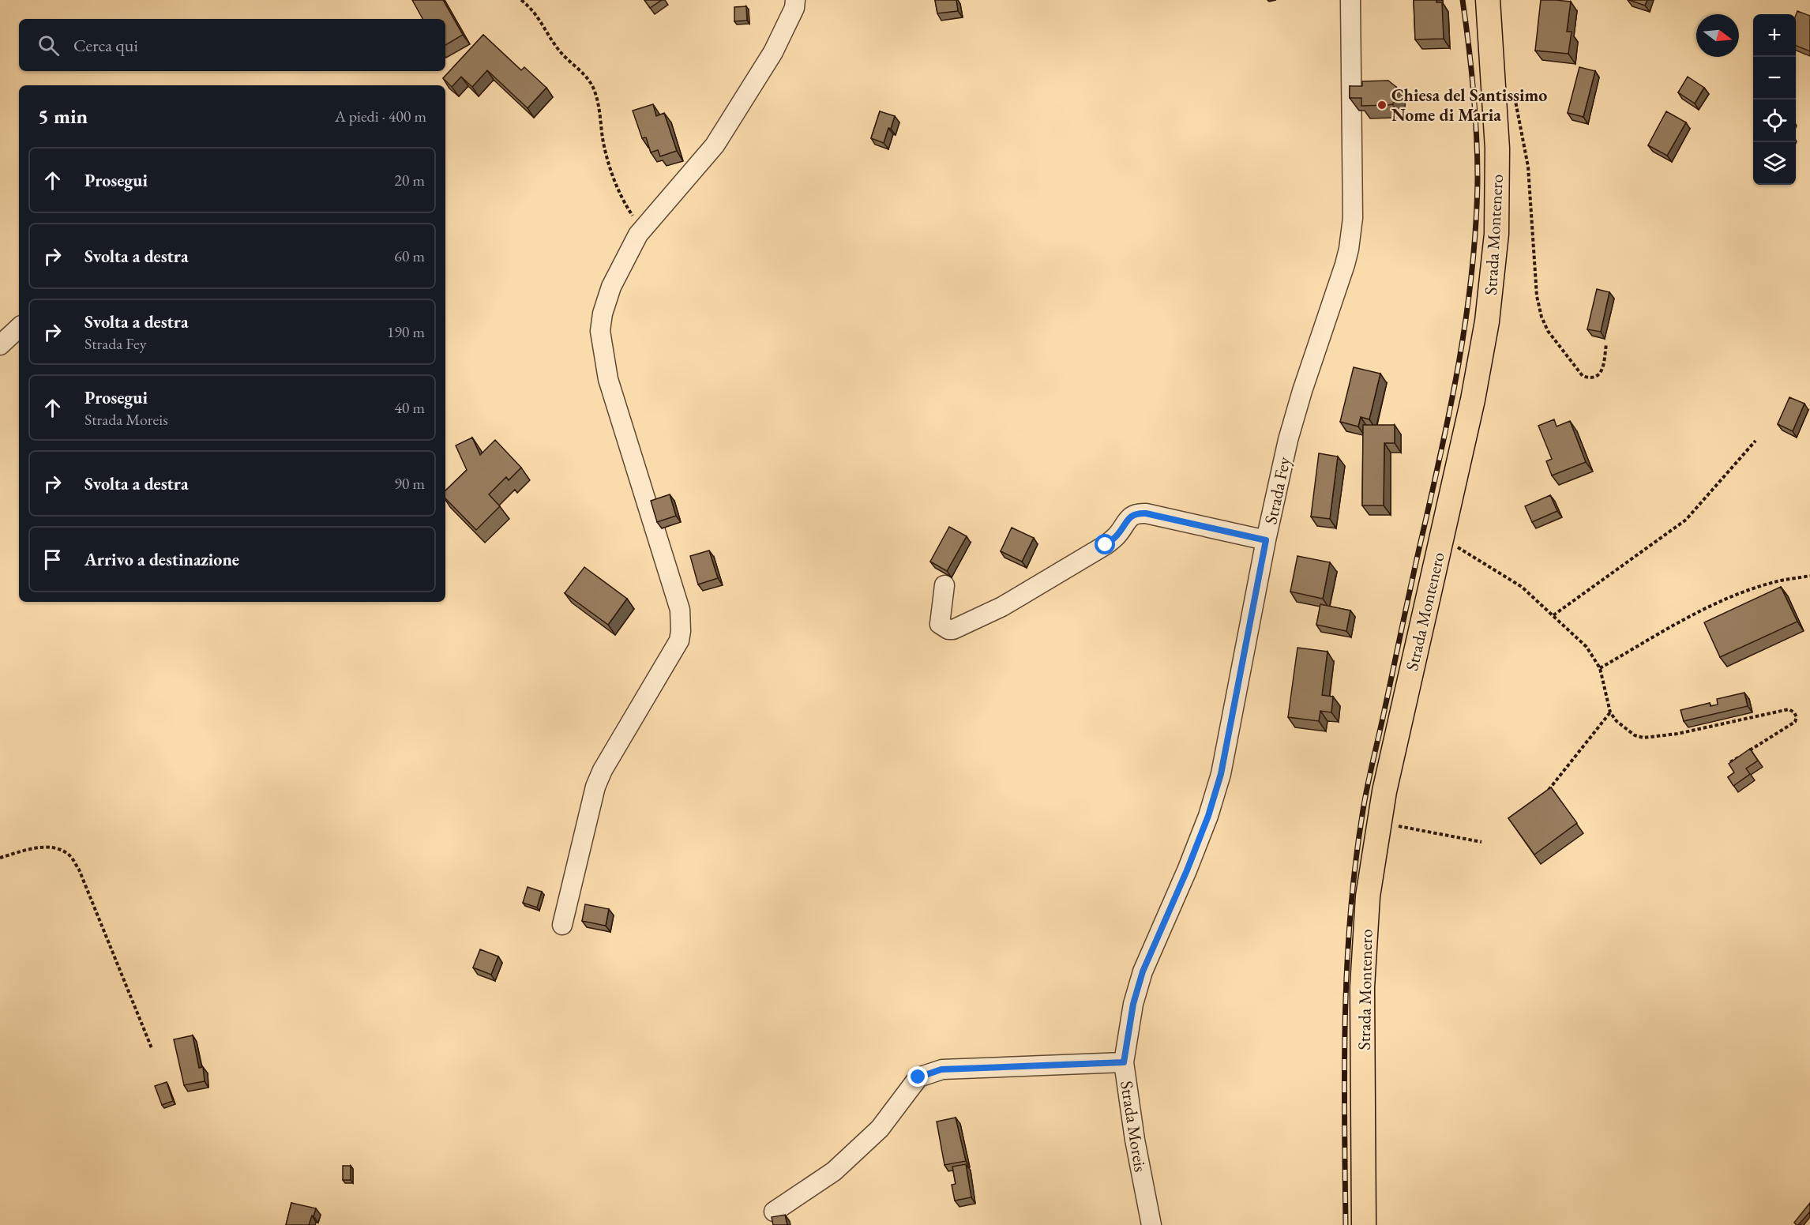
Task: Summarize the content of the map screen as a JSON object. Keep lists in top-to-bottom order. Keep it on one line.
{"streets":{"main road":["Strada Montenero"],"street":["Strada Fey","Strada Moreis"]},"crossings":[["Strada Fey","Strada Moreis"]],"places":["Chiesa del Santissimo Nome di Maria"],"north":"right","page":{"map_buttons":["+","−"],"search":"Cerca qui","heading":["5 min","A piedi · 400 m"],"list":[["Prosegui","20 m"],["Svolta a destra","60 m"],["Svolta a destra","Strada Fey","190 m"],["Prosegui","Strada Moreis","40 m"],["Svolta a destra","90 m"],"Arrivo a destinazione"]}}
